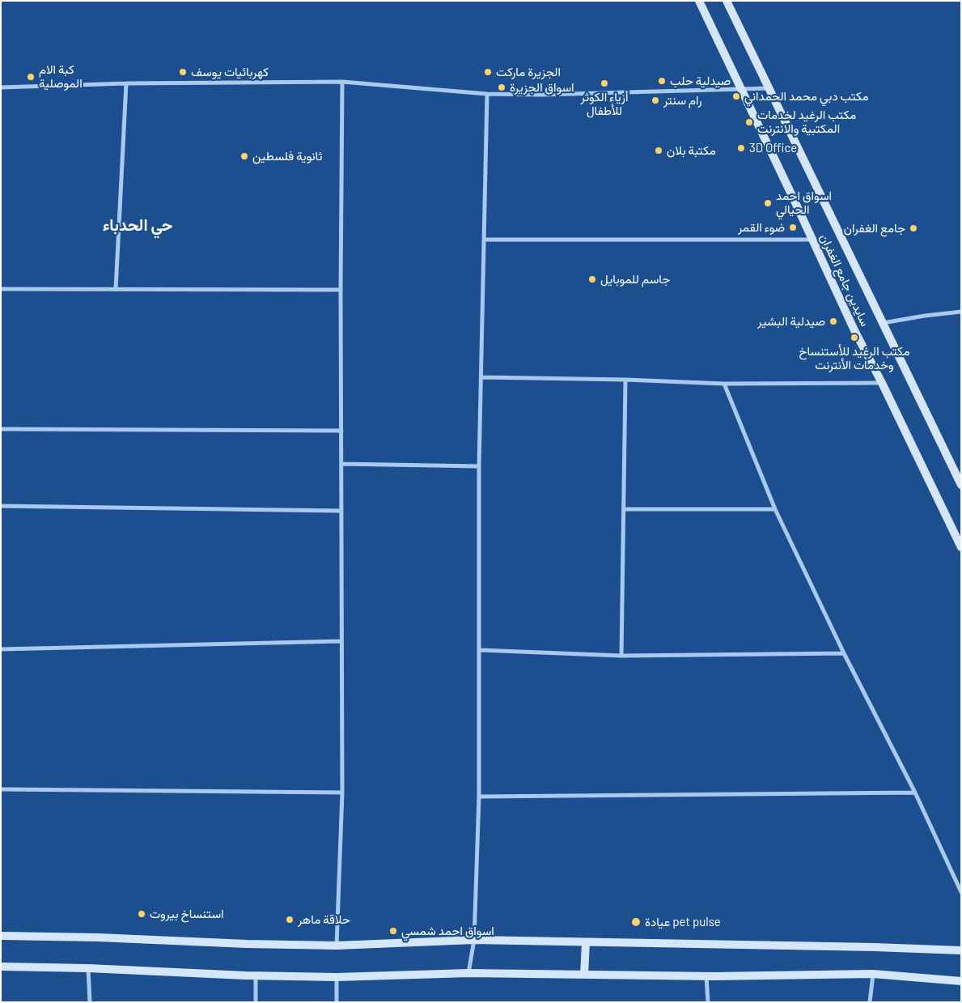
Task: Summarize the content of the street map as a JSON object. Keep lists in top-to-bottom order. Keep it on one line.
{"streets":{"street":["سايدين جامع الغفران"]},"districts":["حي الحدباء"],"places":["كهربائيات يوسف","الجزيرة ماركت","كبة الام الموصلية","صيدلية حلب","أزياء الكوثر للأطفال","اسواق الجزيرة","مكتب دبي محمد الحمداني","رام سنتر","مكتب الرغيد لخدمات المكتبية والانترنت","3D Office","مكتبة بلان","ثانوية فلسطين","اسواق احمد الحيالي","ضوء القمر","جامع الغفران","جاسم للموبايل","صيدلية البشير","مكتب الرغيد للأستنساخ وخدمات الأنترنت","استنساخ بيروت","حلاقة ماهر","عيادة pet pulse","اسواق احمد شمسي"]}
